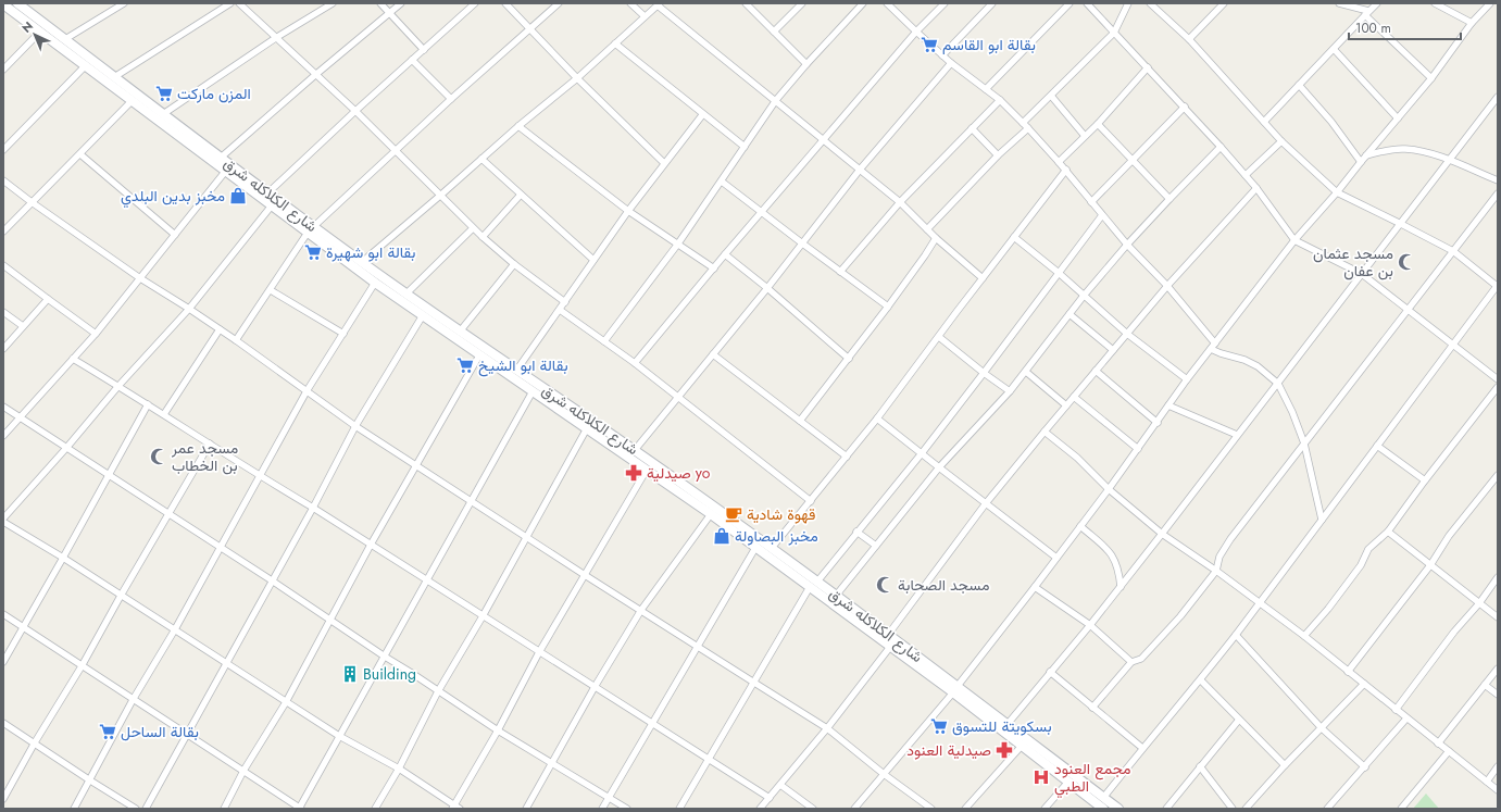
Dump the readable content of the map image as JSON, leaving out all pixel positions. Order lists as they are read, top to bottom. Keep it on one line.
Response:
{"streets":{"street":["شارع الكلاكله شرق"]},"places":{"supermarket":["بقالة ابو القاسم","المزن ماركت","بقالة ابو شهيرة","بقالة ابو الشيخ","بسكويتة للتسوق","بقالة الساحل"],"shop":["مخبز بدين البلدي","مخبز البصاولة"],"mosque":["مسجد عثمان بن عفان","مسجد عمر بن الخطاب","مسجد الصحابة"],"pharmacy":["صيدلية yo","صيدلية العنود"],"cafe":["قهوة شادية"],"building":["Building"],"hospital":["مجمع العنود الطبي"]},"scale_bar":"100 m","north":"top left"}
